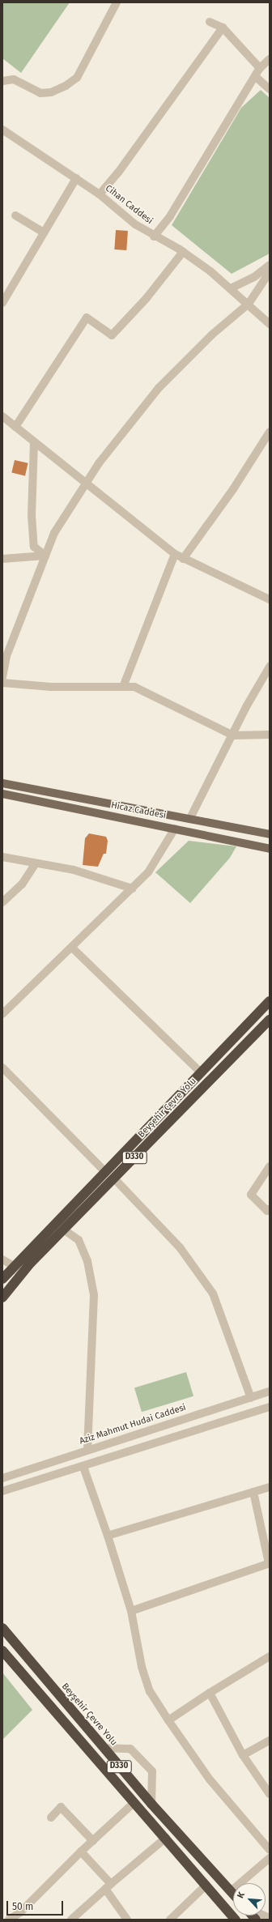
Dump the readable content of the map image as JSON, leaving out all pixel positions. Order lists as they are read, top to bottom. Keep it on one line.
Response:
{"streets":{"highway":["Beyşehir Çevre Yolu","D330"],"main road":["Hicaz Caddesi"],"street":["Cihan Caddesi","Aziz Mahmut Hudai Caddesi"]},"scale_bar":"50 m","north":"top left"}
